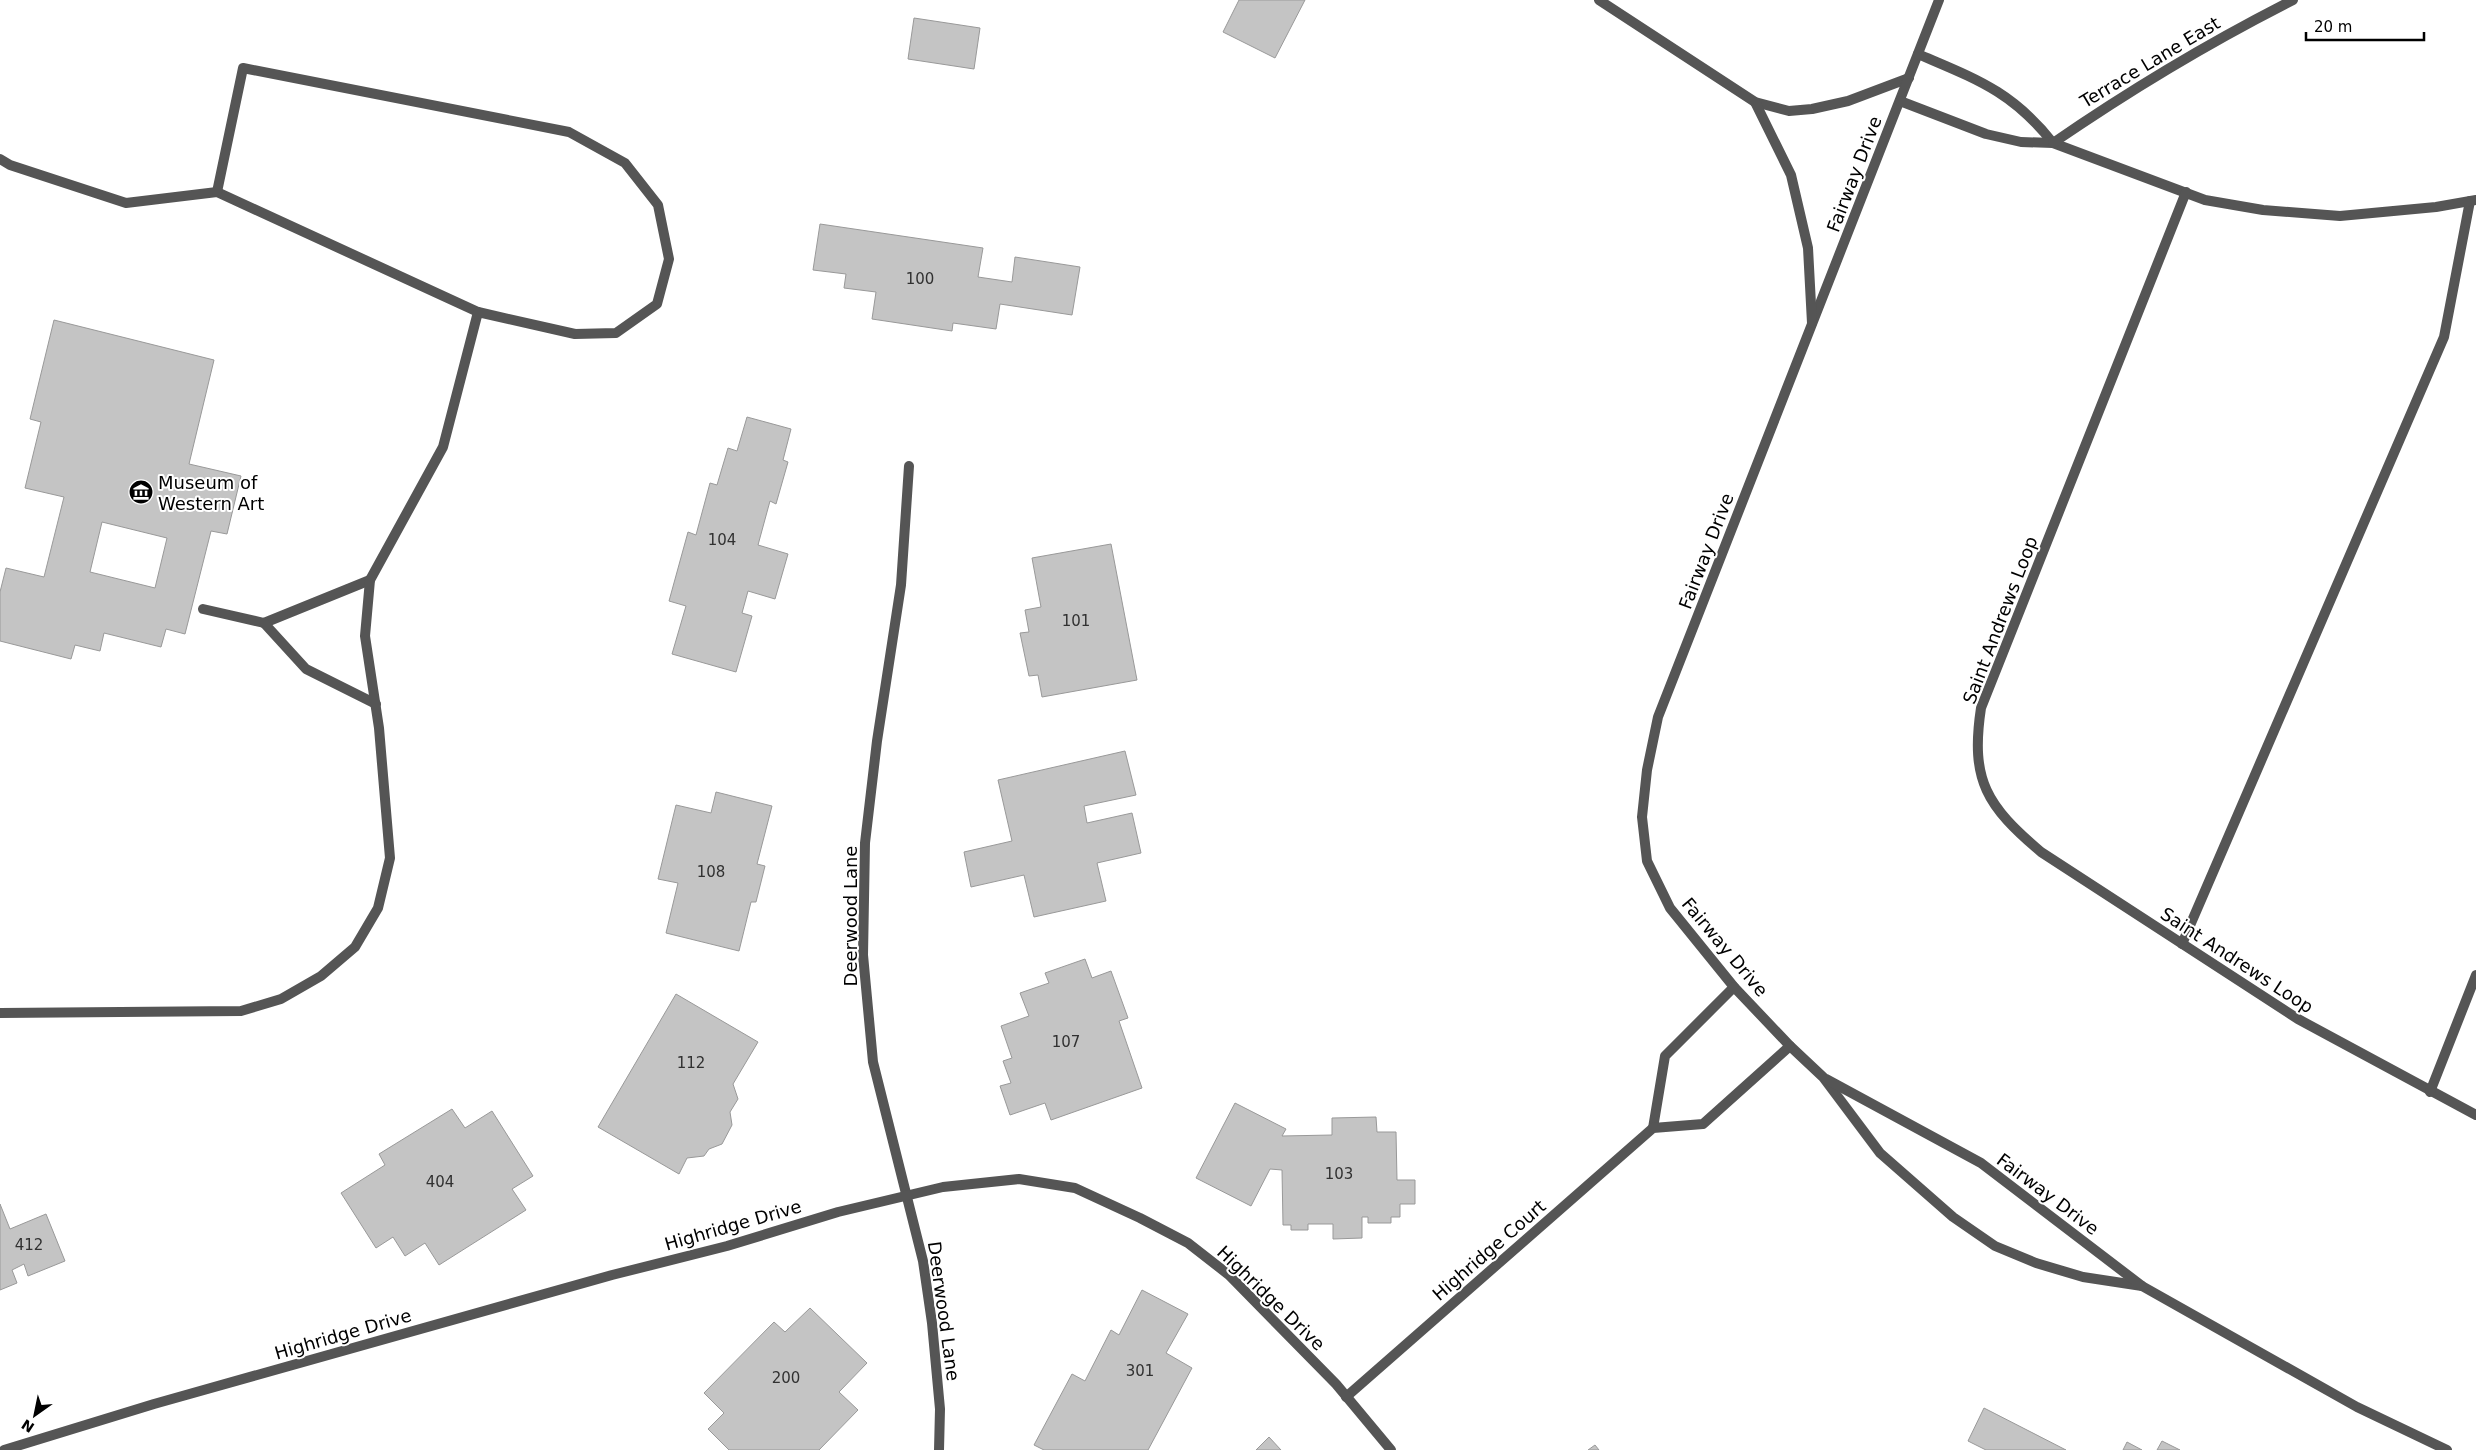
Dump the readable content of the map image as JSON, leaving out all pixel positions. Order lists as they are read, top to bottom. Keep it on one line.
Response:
{"streets":{"street":["Terrace Lane East","Fairway Drive","Saint Andrews Loop","Deerwood Lane","Highridge Drive","Highridge Court"]},"crossings":[["Deerwood Lane","Highridge Drive"],["Highridge Drive","Highridge Court"]],"places":{"museum":["Museum of Western Art"]},"house_numbers":["100","104","101","108","107","112","103","404","412","301","200"],"scale_bar":"20 m","north":"bottom left"}
